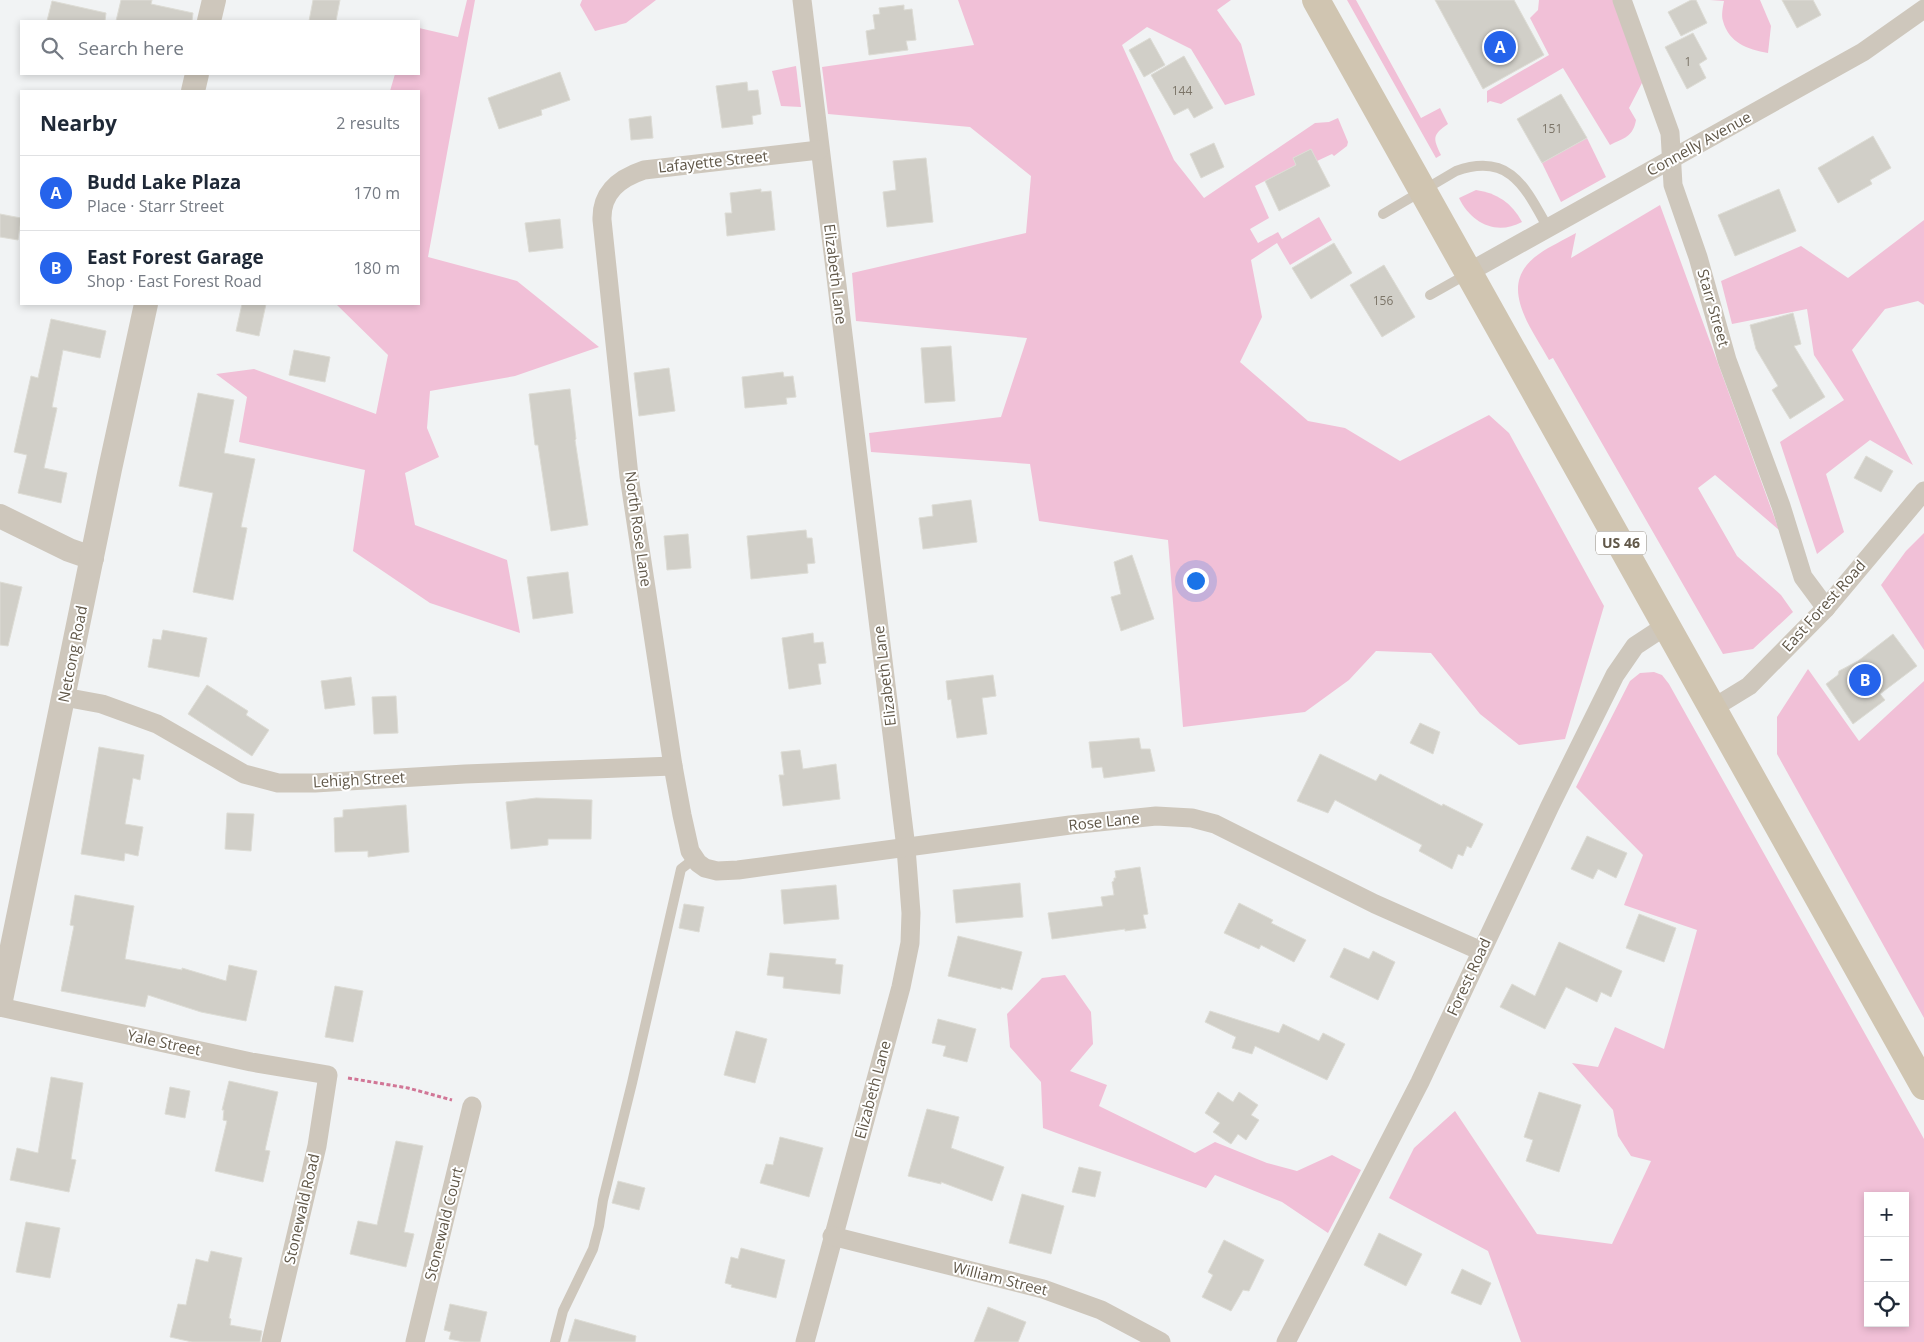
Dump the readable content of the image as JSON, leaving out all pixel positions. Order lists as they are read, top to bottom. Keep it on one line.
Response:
{"streets":{"main road":["US 46"],"street":["Connelly Avenue","Lafayette Street","Elizabeth Lane","Starr Street","North Rose Lane","East Forest Road","Netcong Road","Lehigh Street","Rose Lane","Forest Road","Yale Street","Stonewald Road","Stonewald Court","William Street"]},"crossings":[["Connelly Avenue","Starr Street"],["Connelly Avenue","US 46"],["Lafayette Street","Elizabeth Lane"],["Lafayette Street","North Rose Lane"],["Elizabeth Lane","Rose Lane"],["Elizabeth Lane","William Street"],["Starr Street","East Forest Road"],["North Rose Lane","Lehigh Street"],["North Rose Lane","Rose Lane"],["US 46","East Forest Road"],["US 46","Forest Road"],["Netcong Road","Lehigh Street"],["Netcong Road","Yale Street"],["Rose Lane","Forest Road"],["Yale Street","Stonewald Road"]],"house_numbers":["1","144","151","156"],"page":{"search":"Search here","pins":["A","B"],"heading":["Nearby","2 results"],"list":[{"mark":"A","name":"Budd Lake Plaza","note":"Place · Starr Street","value":"170 m"},{"mark":"B","name":"East Forest Garage","note":"Shop · East Forest Road","value":"180 m"}],"map_buttons":["+","−"]}}
